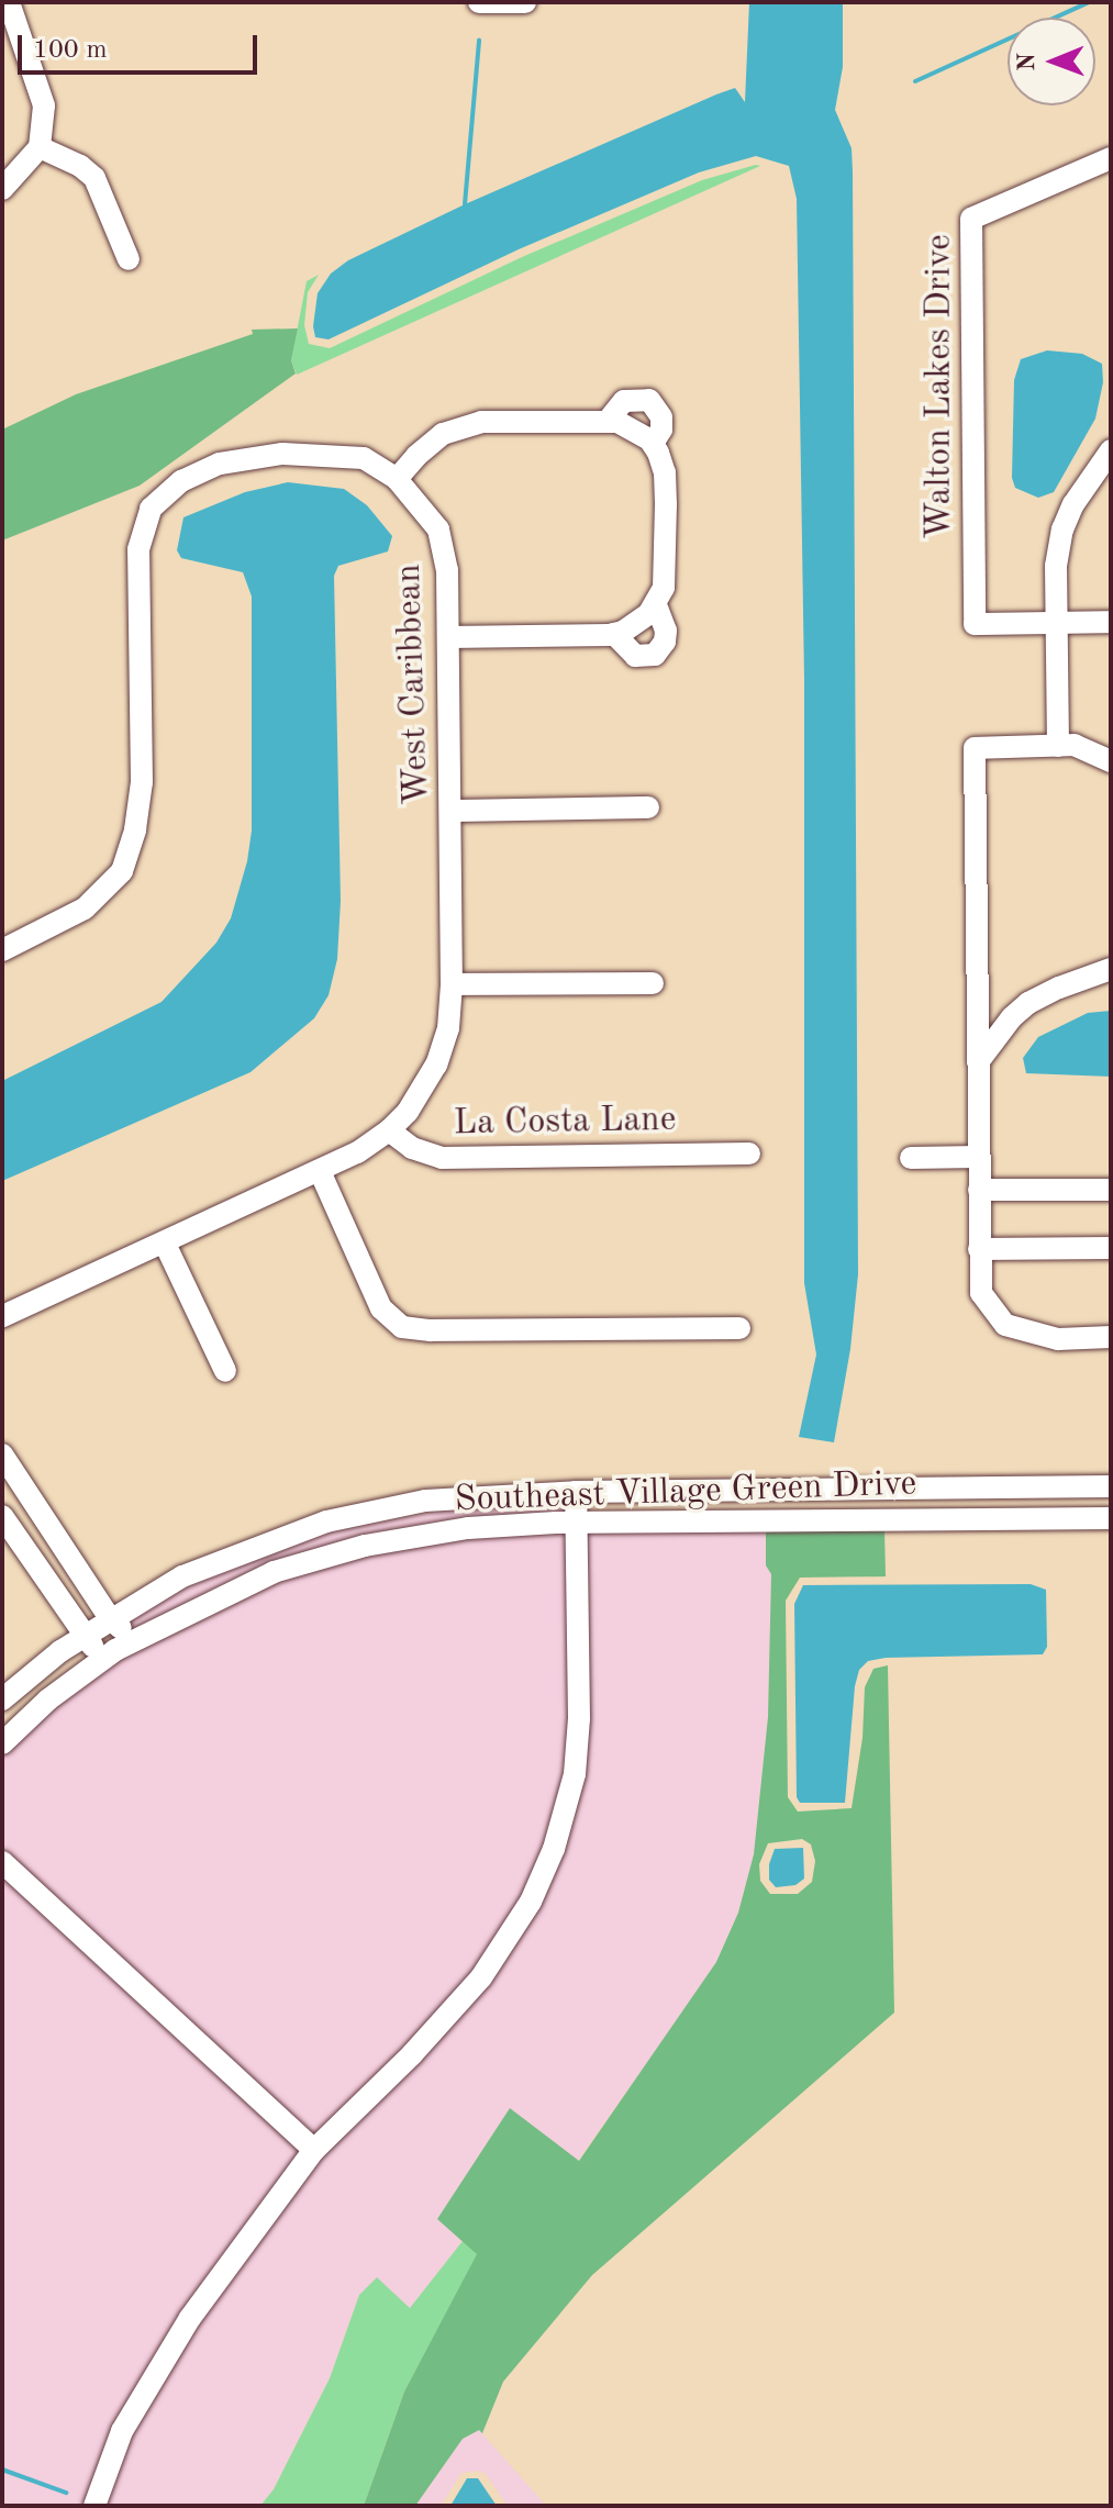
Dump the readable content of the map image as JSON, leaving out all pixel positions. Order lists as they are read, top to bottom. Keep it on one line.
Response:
{"streets":{"street":["Walton Lakes Drive","West Caribbean","La Costa Lane","Southeast Village Green Drive"]},"crossings":[["West Caribbean","La Costa Lane"]],"scale_bar":"100 m","north":"left"}
